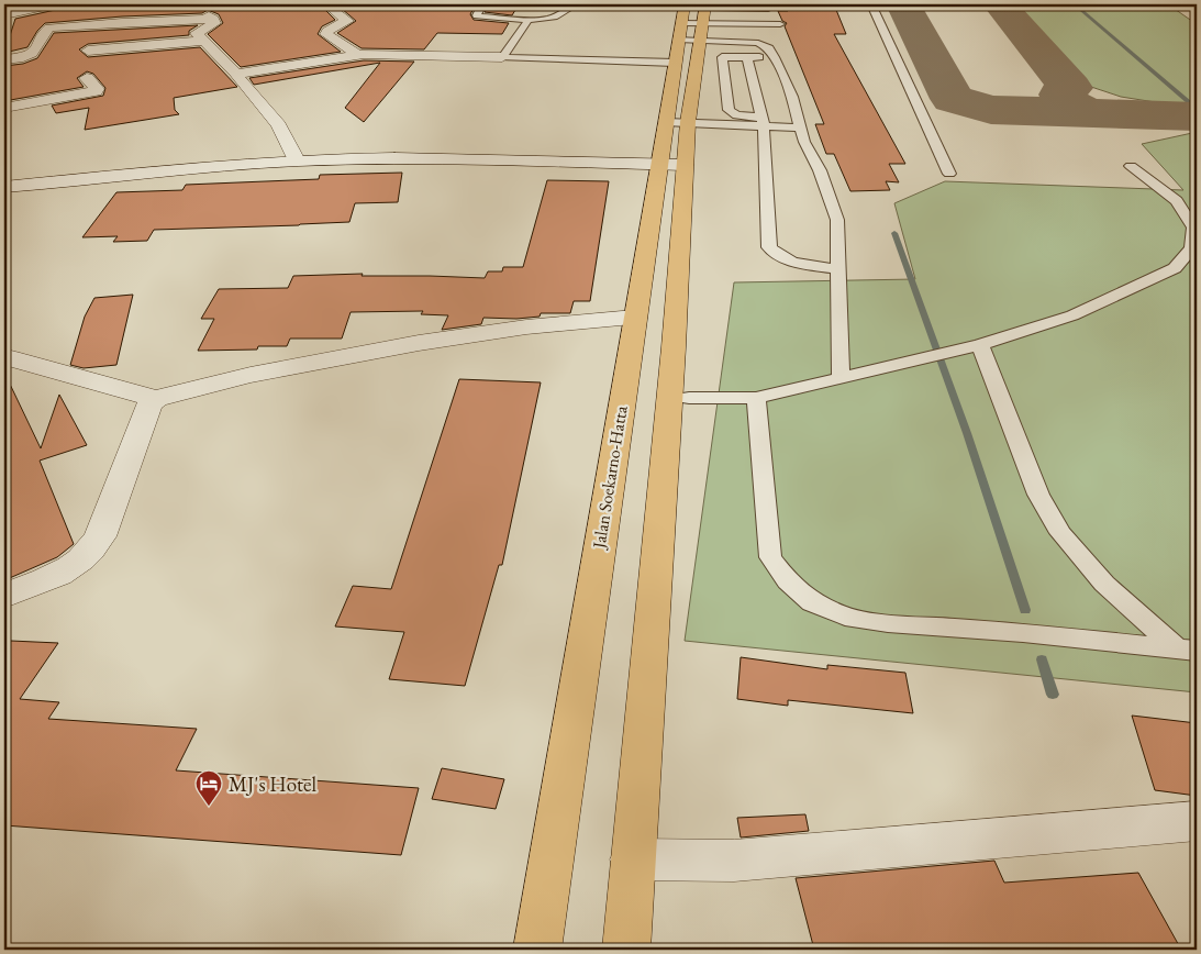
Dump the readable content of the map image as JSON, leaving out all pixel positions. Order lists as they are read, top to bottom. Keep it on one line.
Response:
{"streets":{"highway":["Jalan Soekarno-Hatta"]},"places":{"hotel":["MJ's Hotel"]}}
